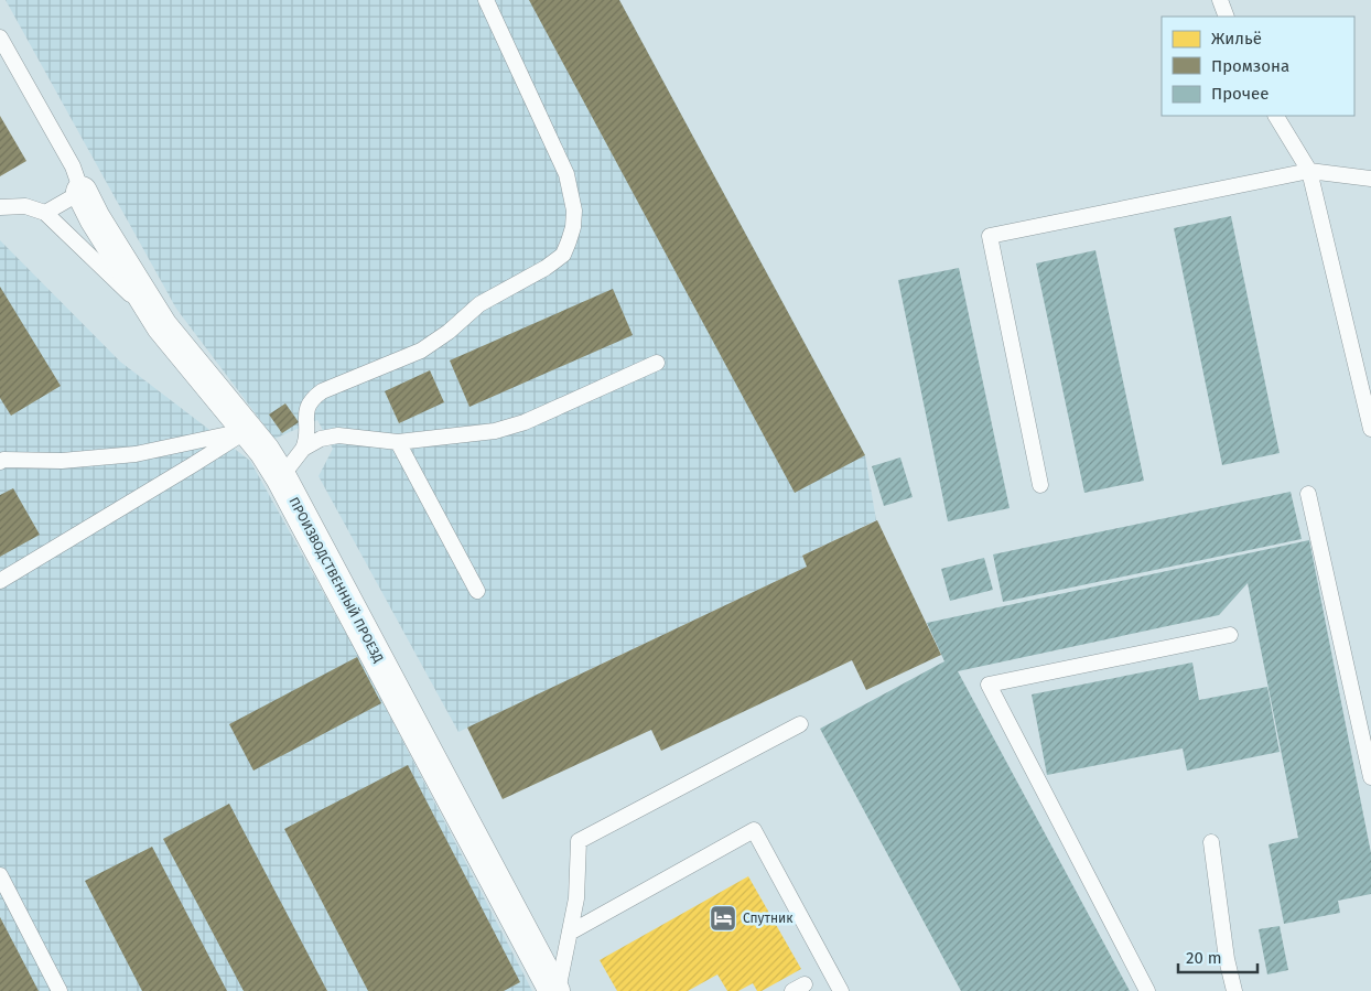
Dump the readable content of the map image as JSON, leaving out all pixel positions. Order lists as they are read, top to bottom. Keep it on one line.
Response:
{"streets":{"street":["ПРОИЗВОДСТВЕННЫЙ ПРОЕЗД"]},"places":{"hotel":["Спутник"]},"legend":["Жильё","Промзона","Прочее"],"scale_bar":"20 m"}
